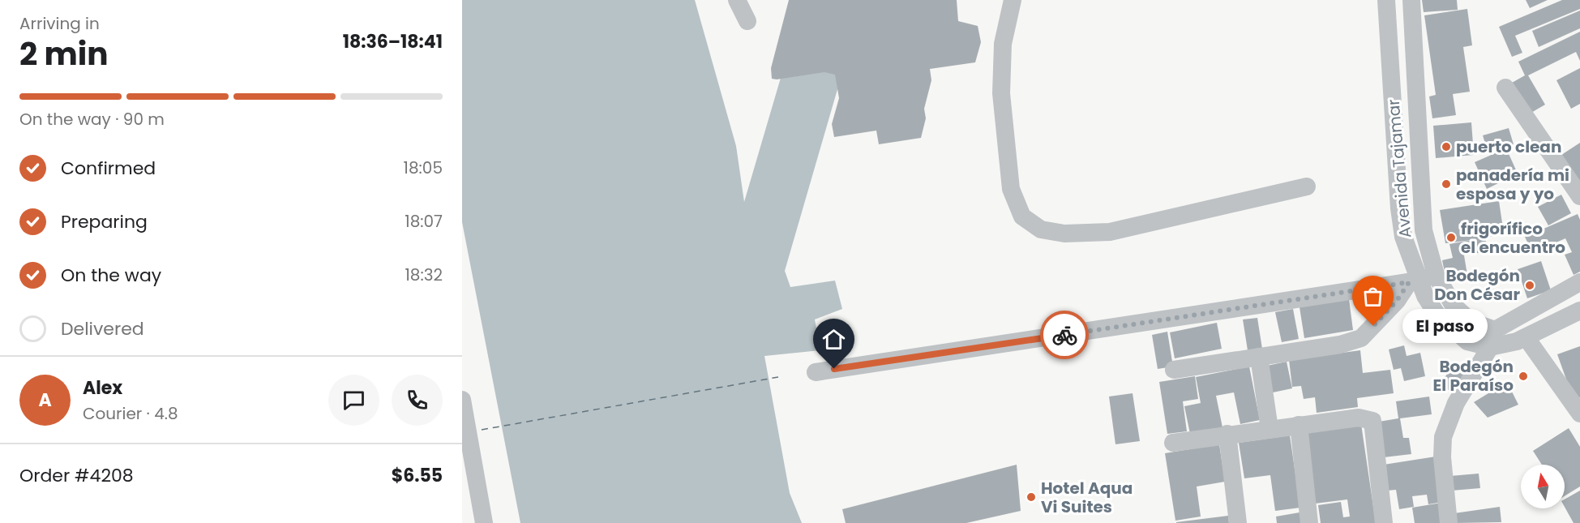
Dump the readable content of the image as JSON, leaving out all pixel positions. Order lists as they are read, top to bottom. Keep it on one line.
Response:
{"streets":{"street":["Avenida Tajamar"]},"places":["puerto clean","panadería mi esposa y yo","frigorífico el encuentro","Bodegón Don César","El paso","Bodegón El Paraíso","Hotel Aqua Vi Suites"],"north":"top","page":{"heading":["2 min","Arriving in","18:36–18:41"],"panel":["Alex","Courier · 4.8","Order #4208","$6.55"],"bar":"On the way · 90 m","list":[["Confirmed","18:05"],["Preparing","18:07"],["On the way","18:32"],"Delivered"],"bubble":"El paso","round":"A"}}
